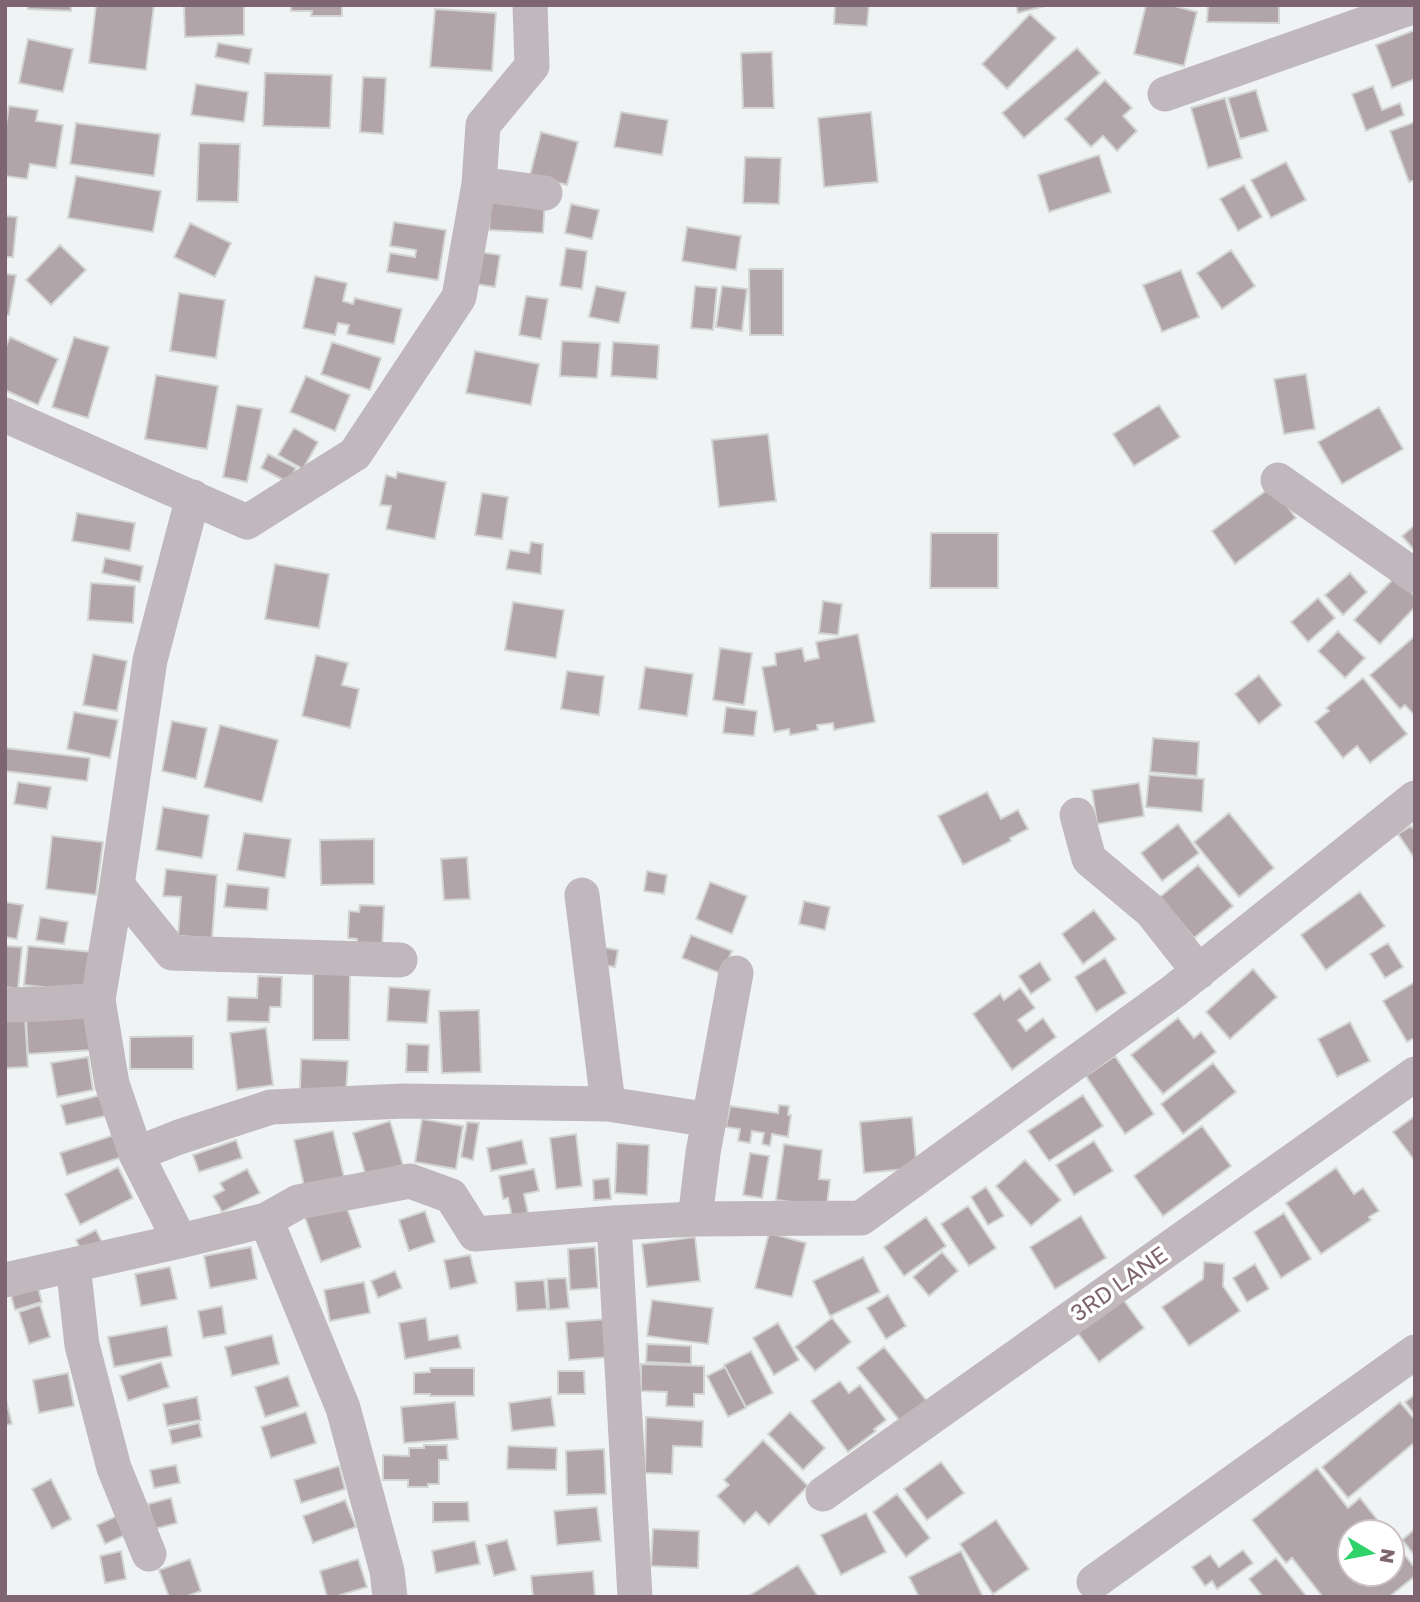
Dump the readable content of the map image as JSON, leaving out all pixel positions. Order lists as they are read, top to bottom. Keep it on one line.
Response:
{"streets":{"street":["3RD LANE"]},"north":"right"}
